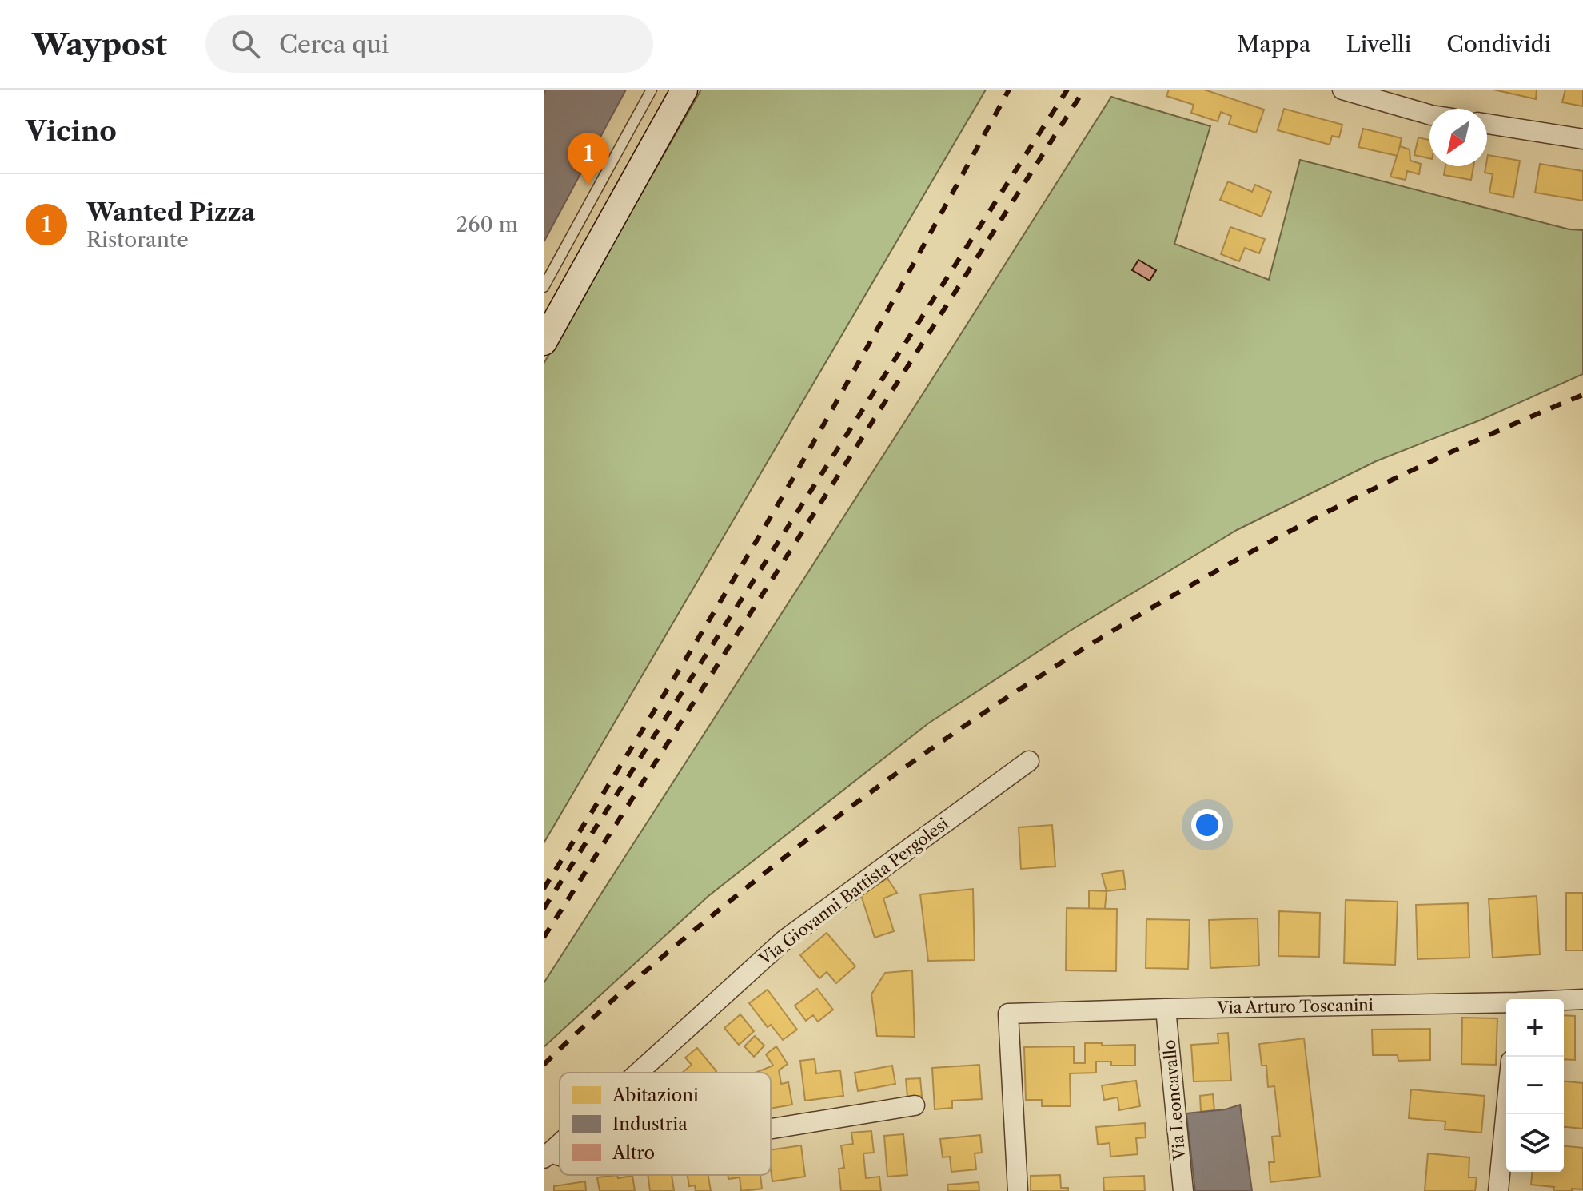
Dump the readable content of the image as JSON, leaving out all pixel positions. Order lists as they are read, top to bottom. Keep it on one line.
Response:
{"streets":{"street":["Via Giovanni Battista Pergolesi","Via Arturo Toscanini","Via Leoncavallo"]},"crossings":[["Via Arturo Toscanini","Via Leoncavallo"]],"legend":["Abitazioni","Industria","Altro"],"north":"bottom left","page":{"header":"Waypost","search":"Cerca qui","nav":["Mappa","Livelli","Condividi"],"heading":"Vicino","pins":"1","list":[{"mark":"1","name":"Wanted Pizza","note":"Ristorante","value":"260 m"}],"map_buttons":["+","−"]}}
